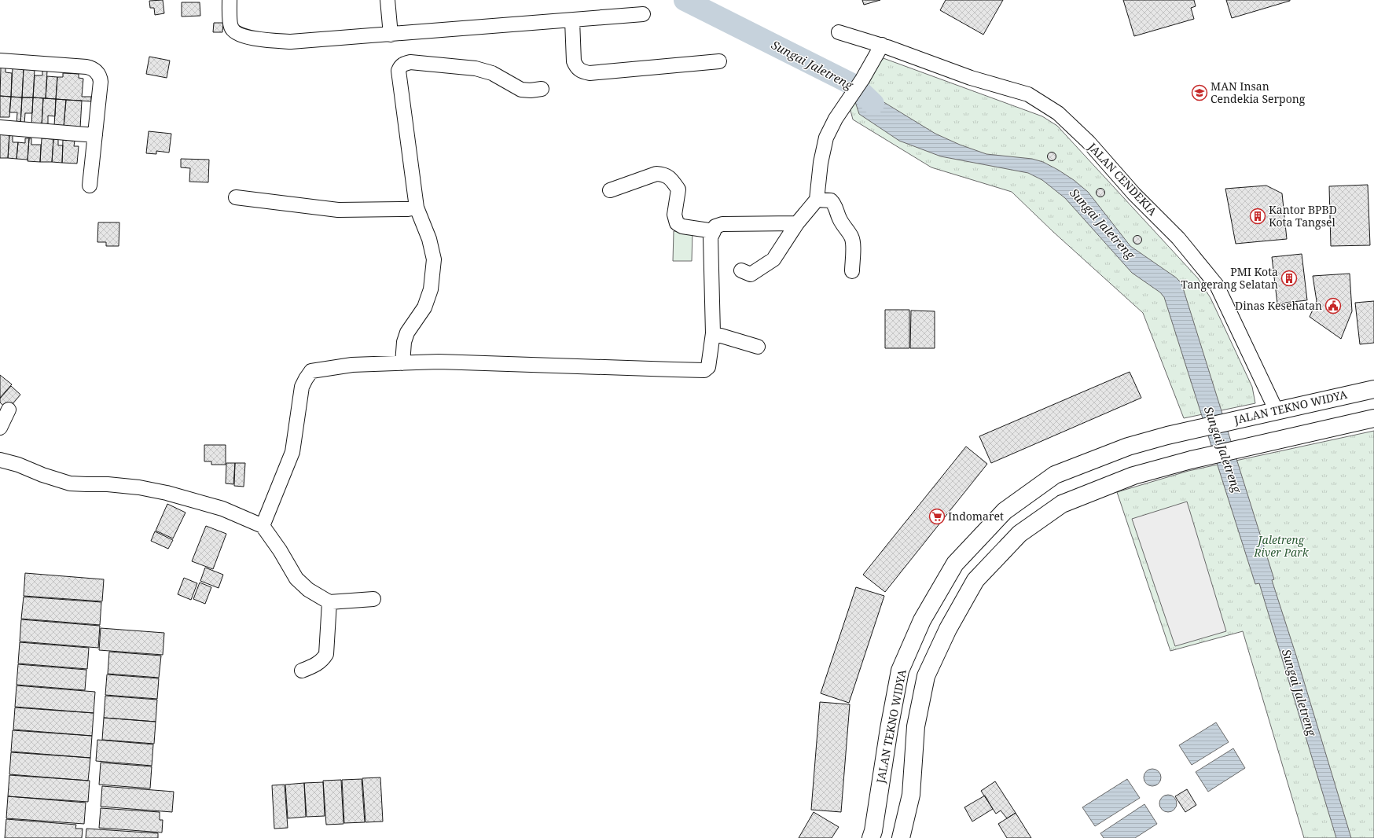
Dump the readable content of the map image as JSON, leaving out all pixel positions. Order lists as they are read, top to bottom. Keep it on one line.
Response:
{"streets":{"main road":["JALAN TEKNO WIDYA"],"street":["JALAN CENDEKIA"]},"crossings":[["JALAN CENDEKIA","JALAN TEKNO WIDYA"]],"water":["Sungai Jaletreng"],"parks":["Jaletreng River Park"],"places":{"school or university":["MAN Insan Cendekia Serpong"],"building":["Kantor BPBD Kota Tangsel","PMI Kota Tangerang Selatan"],"public building":["Dinas Kesehatan"],"supermarket":["Indomaret"]}}
